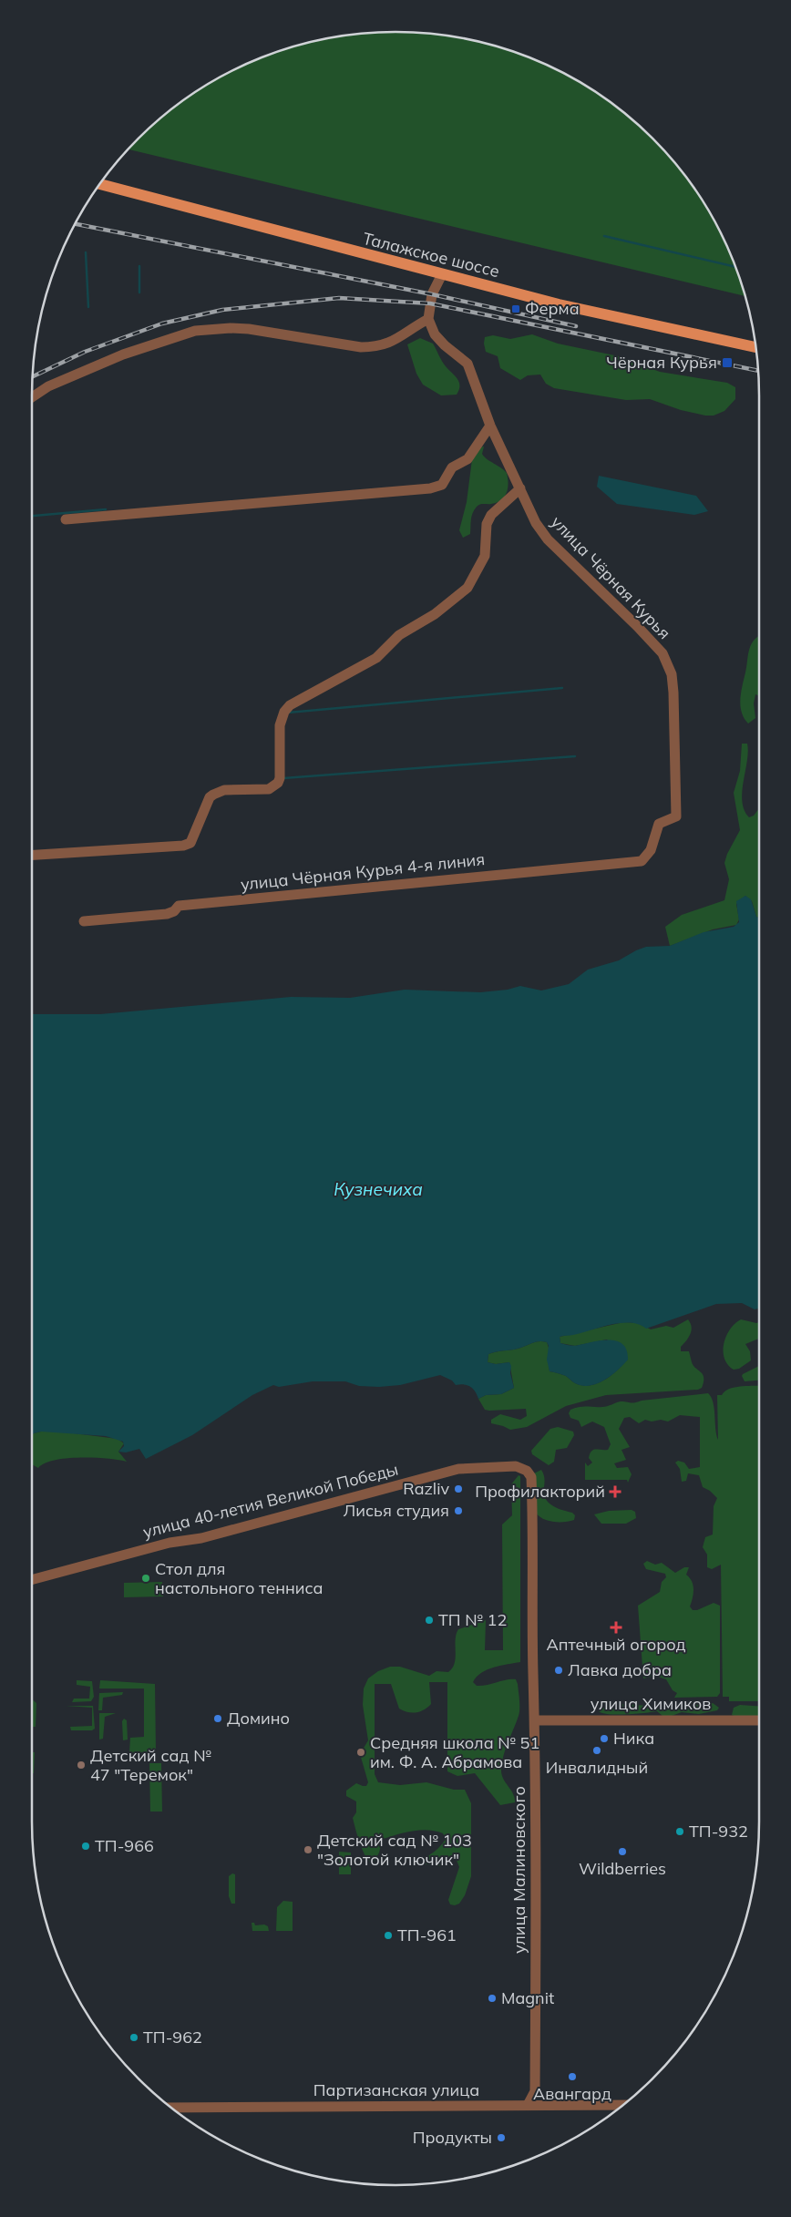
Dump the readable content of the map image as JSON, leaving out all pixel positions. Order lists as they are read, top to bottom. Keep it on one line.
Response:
{"streets":{"main road":["Талажское шоссе"],"street":["улица Чёрная Курья","улица Чёрная Курья 4-я линия","улица 40-летия Великой Победы","улица Химиков","улица Малиновского","Партизанская улица"]},"crossings":[["улица Чёрная Курья","улица Чёрная Курья 4-я линия"],["улица 40-летия Великой Победы","улица Малиновского"],["улица Химиков","улица Малиновского"],["улица Малиновского","Партизанская улица"]],"water":["Кузнечиха"],"places":{"transit":["Ферма","Чёрная Курья"],"other":["Razliv","Лисья студия","Стол для настольного тенниса","ТП № 12","Лавка добра","Домино","Ника","Инвалидный","Средняя школа № 51 им. Ф. А. Абрамова","Детский сад № 47 \"Теремок\"","ТП-932","ТП-966","Детский сад № 103 \"Золотой ключик\"","Wildberries","ТП-961","Magnit","ТП-962","Авангард","Продукты"],"health":["Профилакторий","Аптечный огород"]}}
